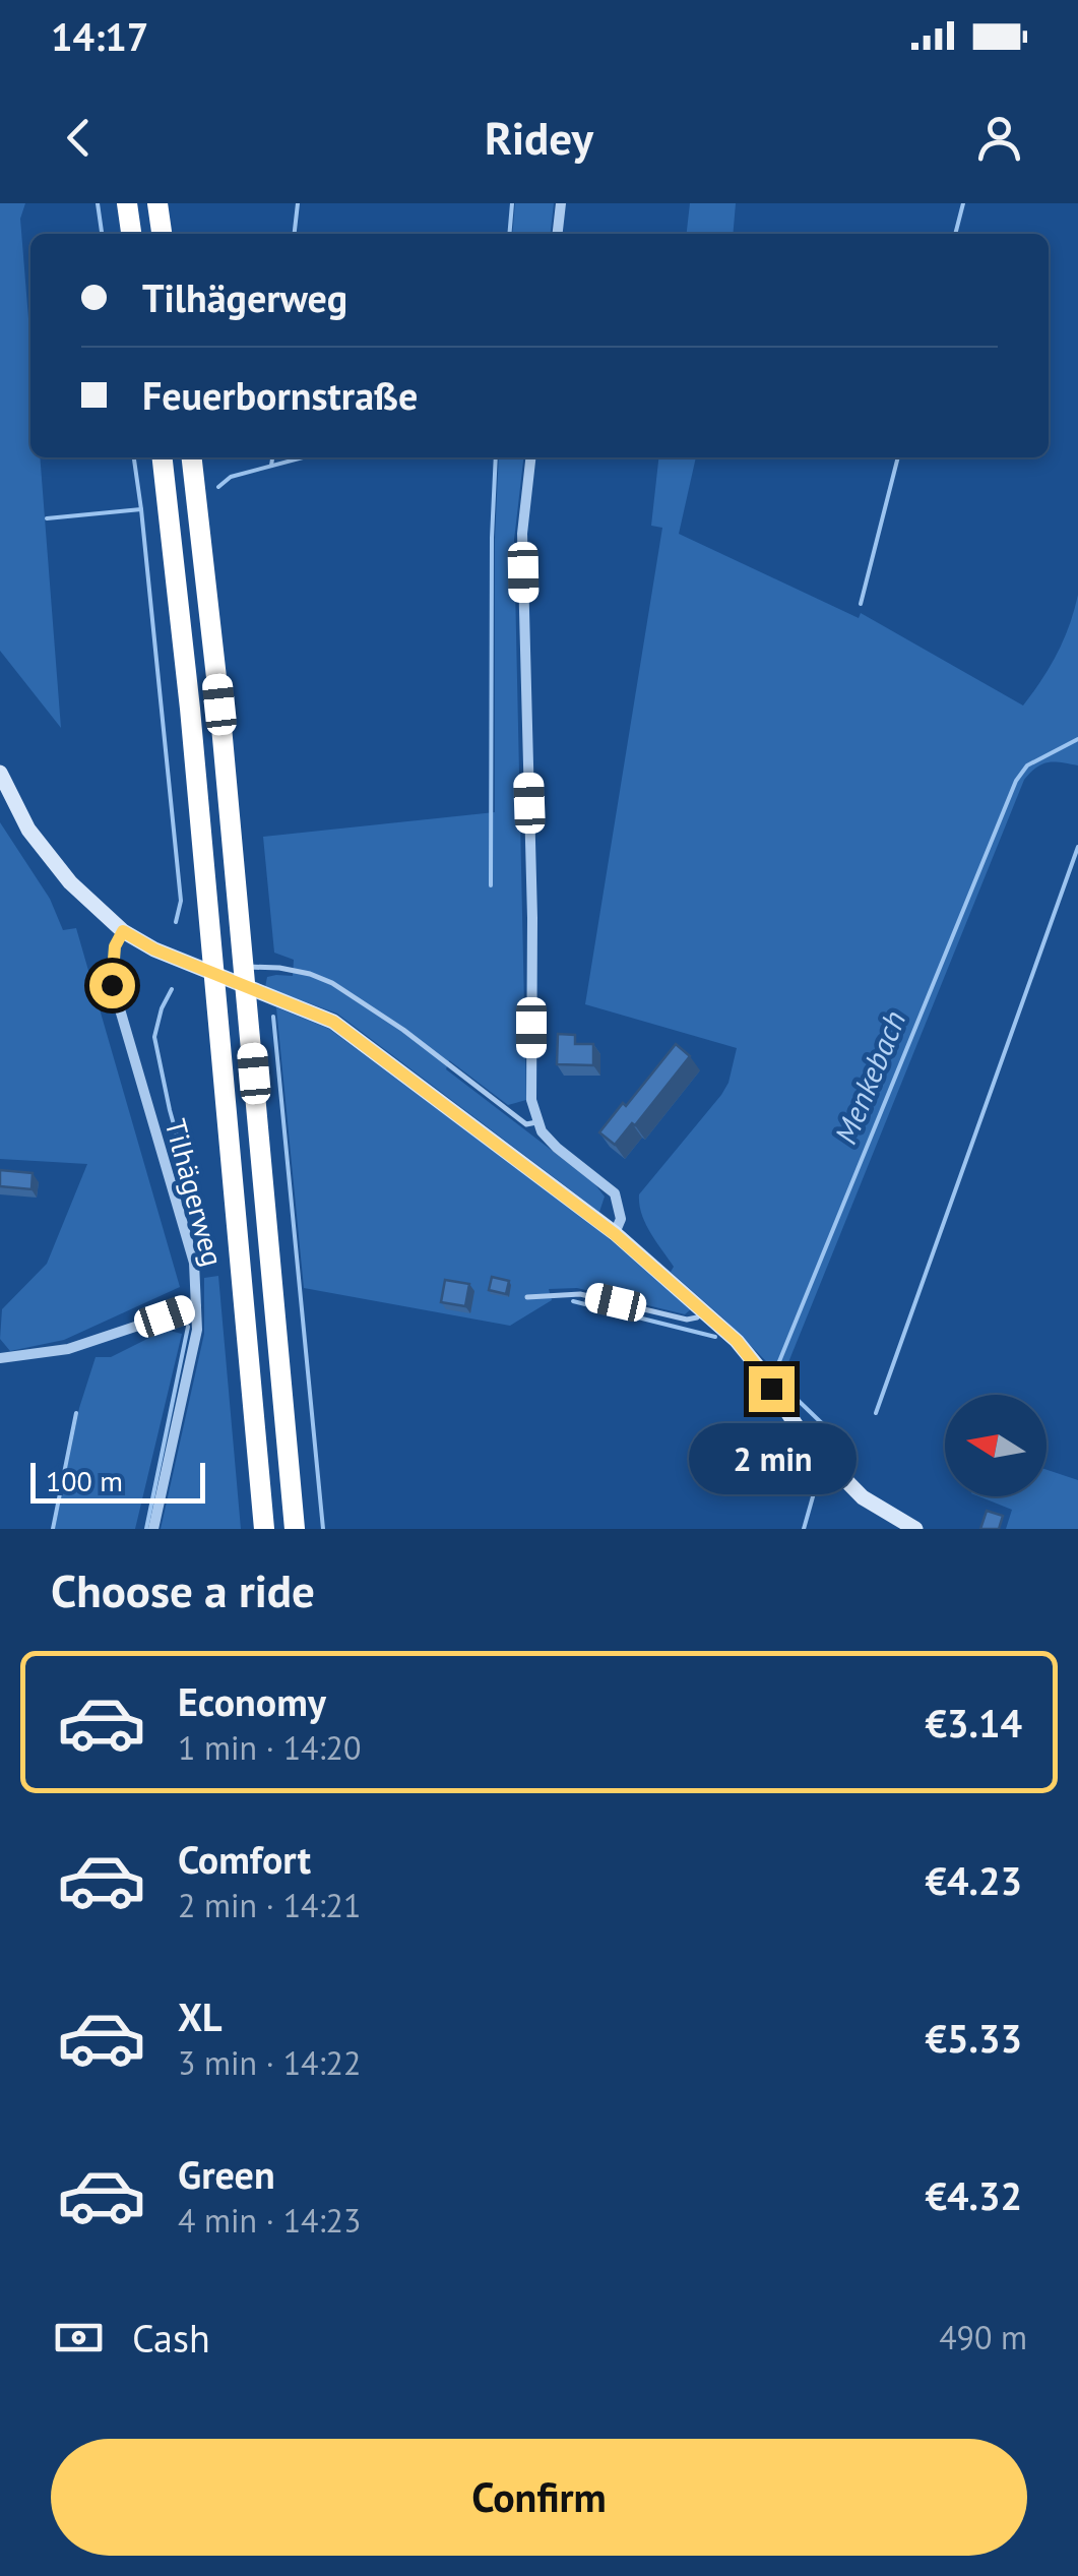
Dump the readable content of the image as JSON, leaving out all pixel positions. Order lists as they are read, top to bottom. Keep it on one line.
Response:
{"streets":{"street":["Tilhägerweg"]},"water":["Menkebach"],"scale_bar":"100 m","north":"left","page":{"status":"14:17","header":"Ridey","banner":["Tilhägerweg","Feuerbornstraße"],"bubble":"2 min","scale":"100 m","heading":"Choose a ride","list":[{"name":"Economy","note":"1 min · 14:20","value":"€3.14"},{"name":"Comfort","note":"2 min · 14:21","value":"€4.23"},{"name":"XL","note":"3 min · 14:22","value":"€5.33"},{"name":"Green","note":"4 min · 14:23","value":"€4.32"}],"pay":["Cash","490 m"],"buttons":"Confirm"}}
